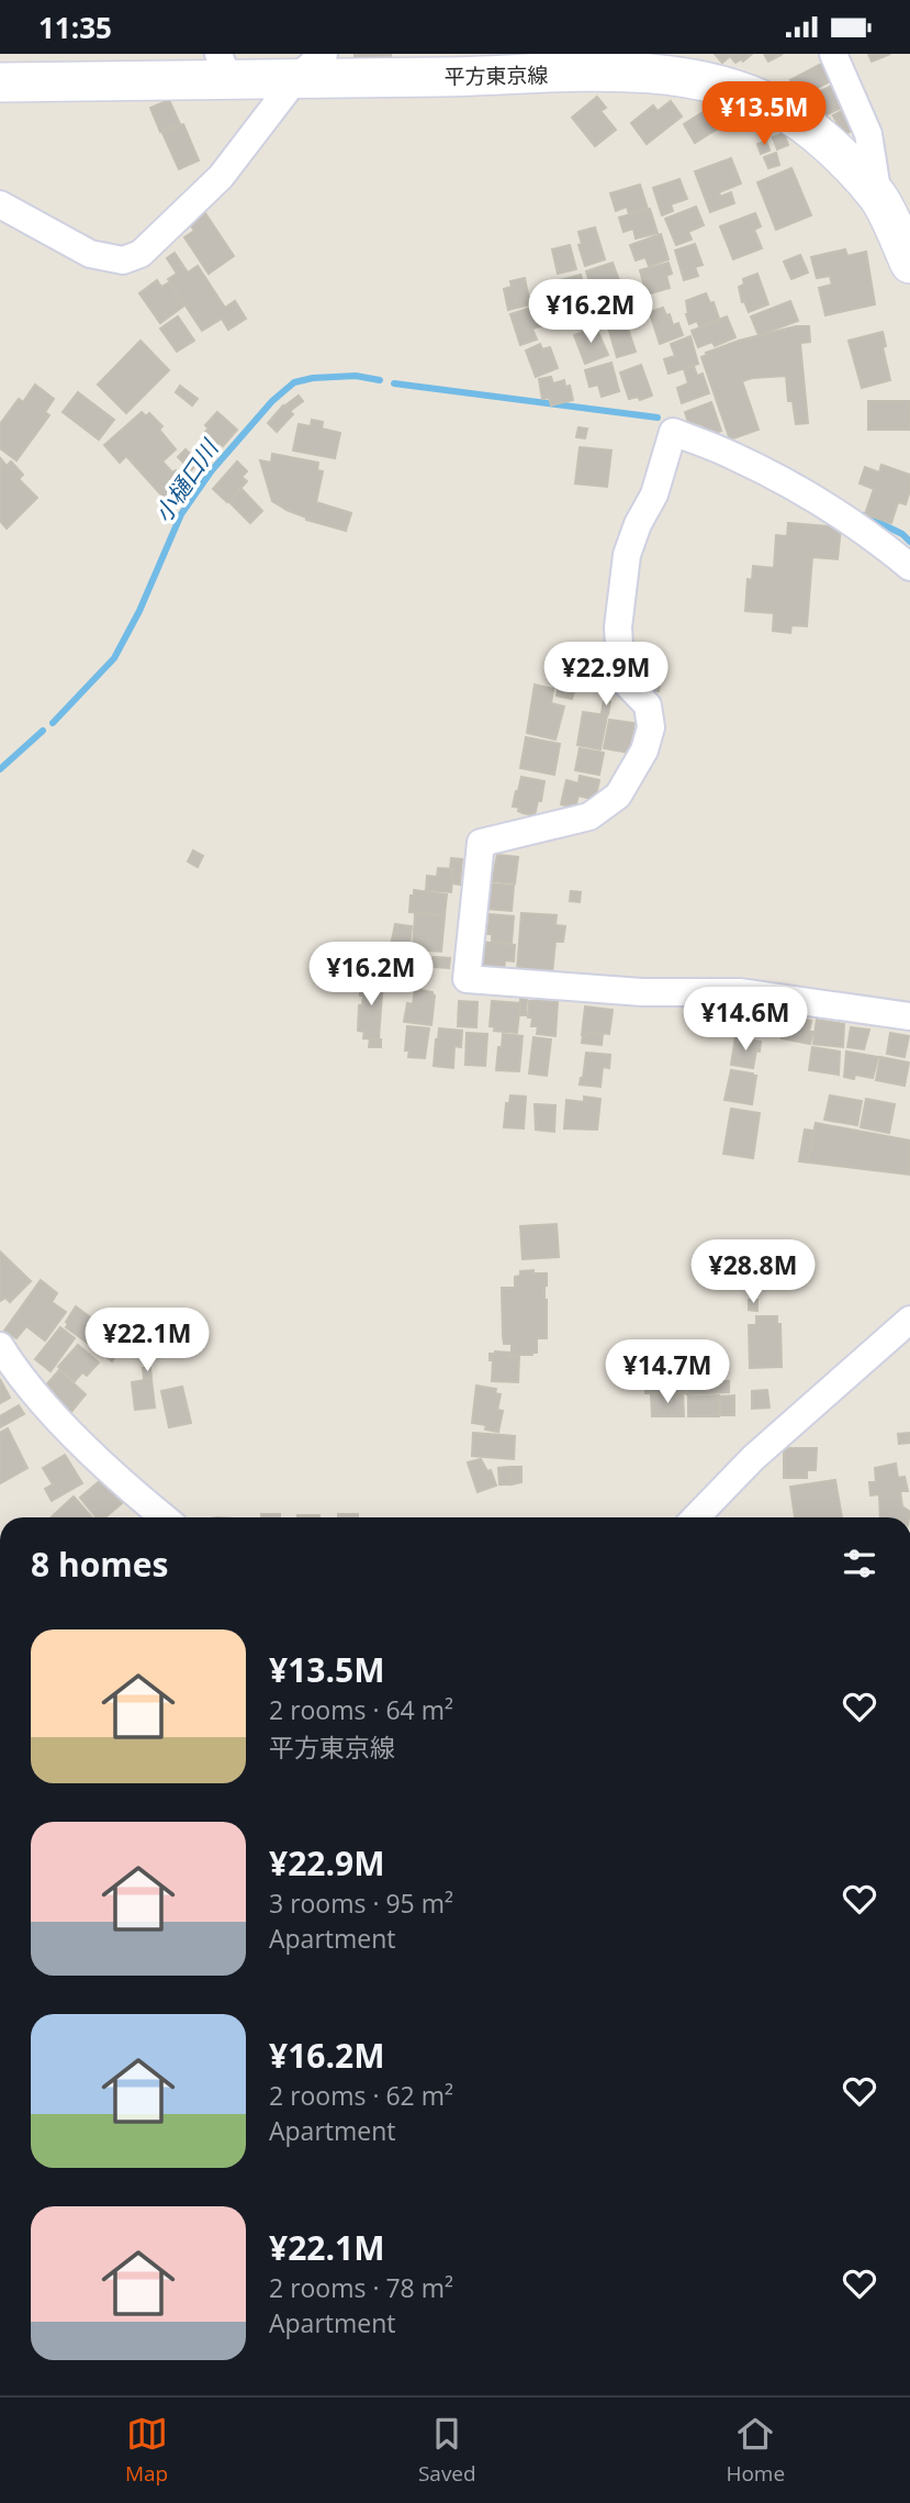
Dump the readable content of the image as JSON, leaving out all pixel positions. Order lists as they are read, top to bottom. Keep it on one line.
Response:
{"streets":{"main road":["平方東京線"]},"water":["小樋口川"],"page":{"status":"11:35","price":["¥13.5M","¥16.2M","¥22.9M","¥16.2M","¥14.6M","¥28.8M","¥22.1M","¥14.7M"],"heading":"8 homes","list":[{"name":"¥13.5M","note":"2 rooms · 64 m² · 平方東京線"},{"name":"¥22.9M","note":"3 rooms · 95 m² · Apartment"},{"name":"¥16.2M","note":"2 rooms · 62 m² · Apartment"},{"name":"¥22.1M","note":"2 rooms · 78 m² · Apartment"}],"tabs":["Map","Saved","Home"]}}
